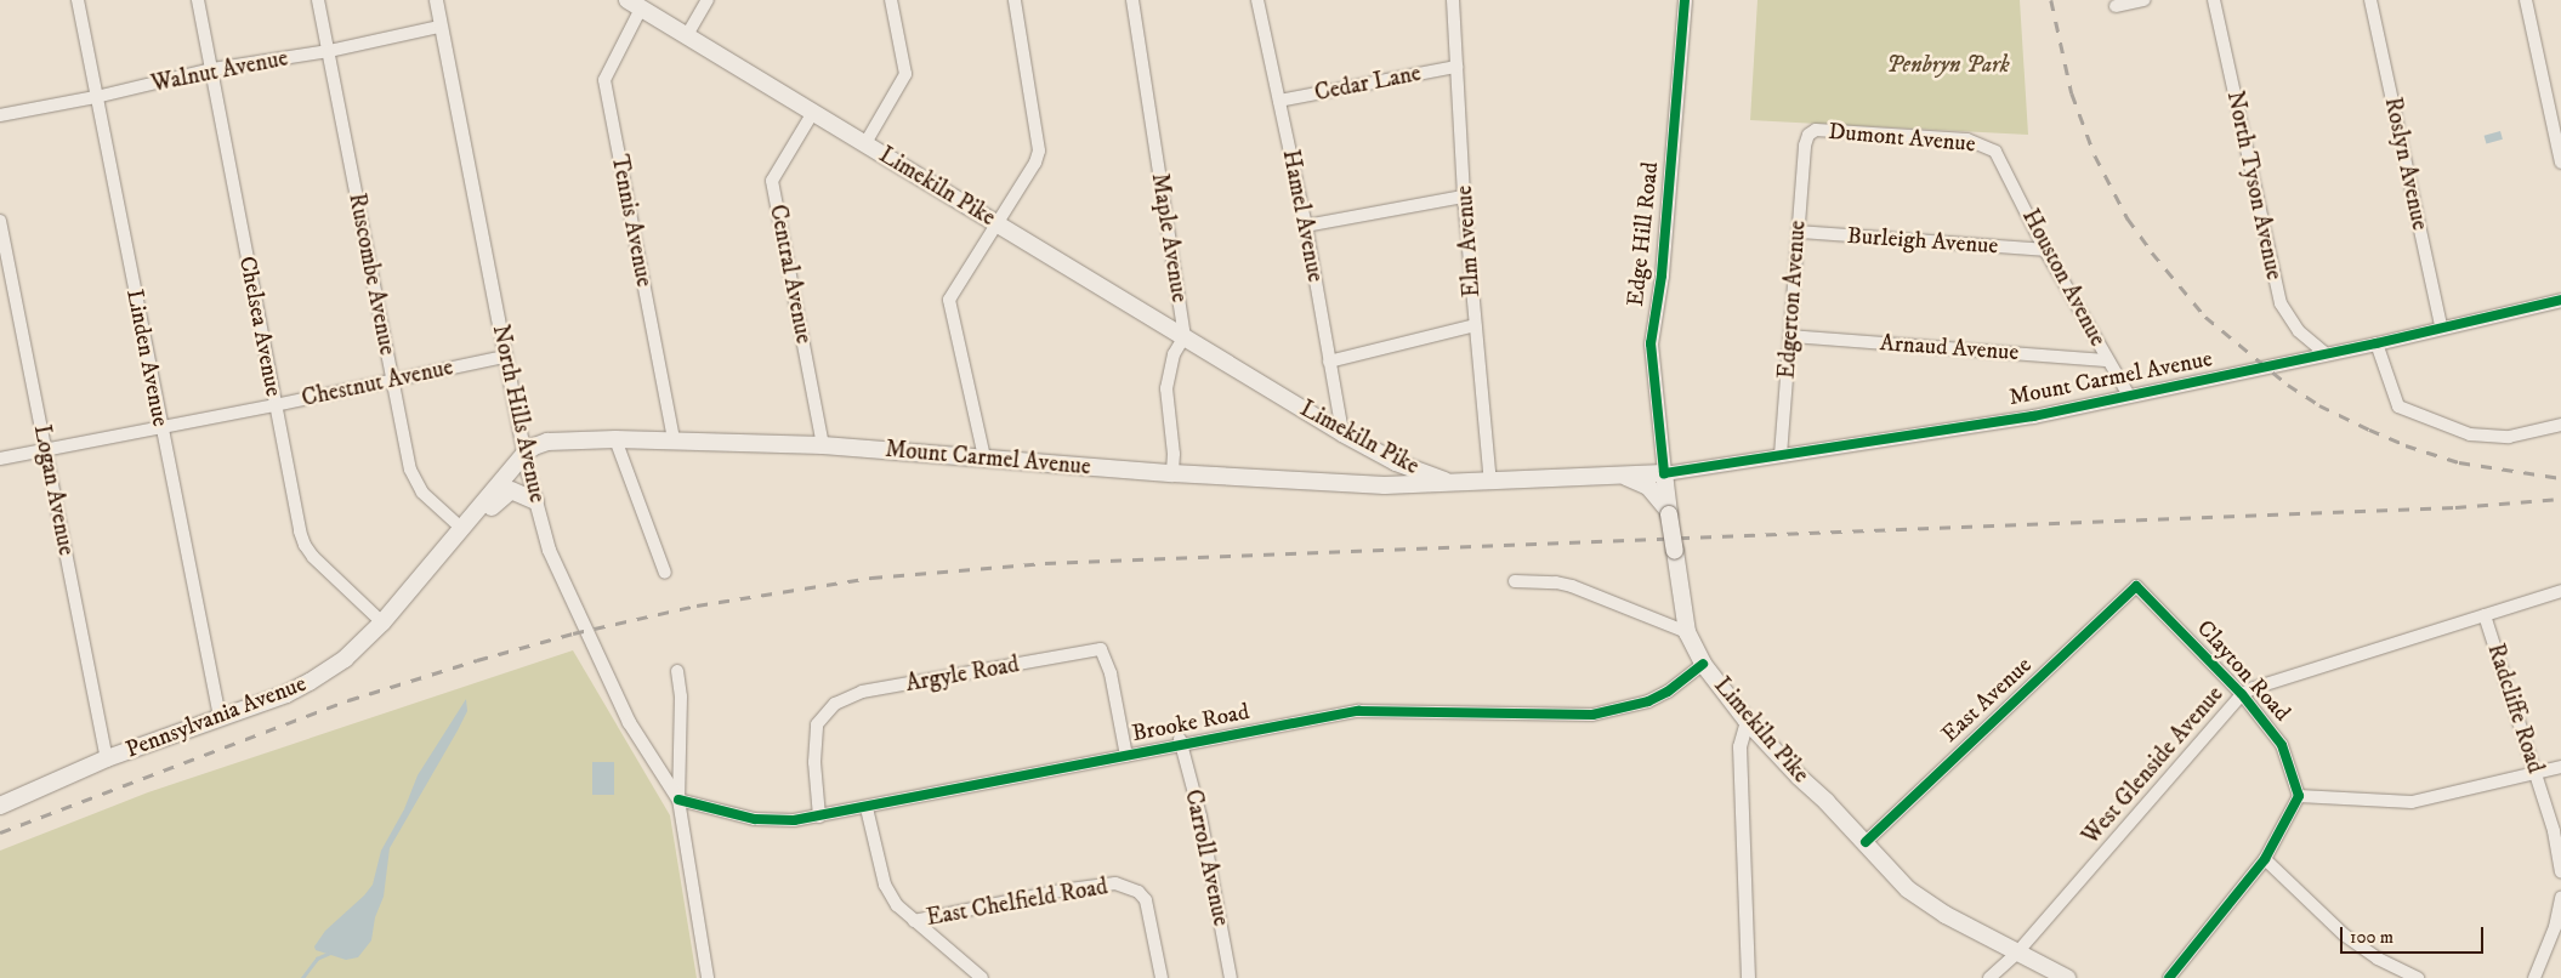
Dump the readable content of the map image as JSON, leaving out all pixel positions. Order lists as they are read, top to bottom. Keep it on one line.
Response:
{"streets":{"main road":["Limekiln Pike","Mount Carmel Avenue","Pennsylvania Avenue"],"street":["Walnut Avenue","Cedar Lane","Dumont Avenue","Roslyn Avenue","North Tyson Avenue","Hamel Avenue","Tennis Avenue","Edge Hill Road","Maple Avenue","Elm Avenue","Burleigh Avenue","Ruscombe Avenue","Central Avenue","Houston Avenue","Edgerton Avenue","Chelsea Avenue","Arnaud Avenue","Linden Avenue","Chestnut Avenue","North Hills Avenue","Logan Avenue","Clayton Road","Argyle Road","East Avenue","Radcliffe Road","Brooke Road","West Glenside Avenue","Carroll Avenue","East Chelfield Road"]},"crossings":[["Walnut Avenue","Ruscombe Avenue"],["Walnut Avenue","Chelsea Avenue"],["Walnut Avenue","Linden Avenue"],["Walnut Avenue","North Hills Avenue"],["Cedar Lane","Hamel Avenue"],["Cedar Lane","Elm Avenue"],["Dumont Avenue","Houston Avenue"],["Dumont Avenue","Edgerton Avenue"],["Roslyn Avenue","Mount Carmel Avenue"],["North Tyson Avenue","Mount Carmel Avenue"],["Limekiln Pike","Hamel Avenue"],["Limekiln Pike","Tennis Avenue"],["Limekiln Pike","Edge Hill Road"],["Limekiln Pike","Maple Avenue"],["Limekiln Pike","Elm Avenue"],["Limekiln Pike","Central Avenue"],["Limekiln Pike","Mount Carmel Avenue"],["Limekiln Pike","East Avenue"],["Limekiln Pike","Brooke Road"],["Limekiln Pike","West Glenside Avenue"],["Tennis Avenue","Mount Carmel Avenue"],["Edge Hill Road","Mount Carmel Avenue"],["Burleigh Avenue","Houston Avenue"],["Burleigh Avenue","Edgerton Avenue"],["Ruscombe Avenue","Chestnut Avenue"],["Ruscombe Avenue","Pennsylvania Avenue"],["Central Avenue","Mount Carmel Avenue"],["Houston Avenue","Arnaud Avenue"],["Houston Avenue","Mount Carmel Avenue"],["Edgerton Avenue","Arnaud Avenue"],["Edgerton Avenue","Mount Carmel Avenue"],["Chelsea Avenue","Chestnut Avenue"],["Chelsea Avenue","Pennsylvania Avenue"],["Linden Avenue","Chestnut Avenue"],["Linden Avenue","Pennsylvania Avenue"],["Mount Carmel Avenue","North Hills Avenue"],["Mount Carmel Avenue","Pennsylvania Avenue"],["Chestnut Avenue","North Hills Avenue"],["Chestnut Avenue","Logan Avenue"],["North Hills Avenue","Pennsylvania Avenue"],["North Hills Avenue","Brooke Road"],["Logan Avenue","Pennsylvania Avenue"],["Clayton Road","East Avenue"],["Clayton Road","West Glenside Avenue"],["Argyle Road","Brooke Road"],["Radcliffe Road","West Glenside Avenue"],["Brooke Road","Carroll Avenue"]],"parks":["Penbryn Park"],"scale_bar":"100 m"}
